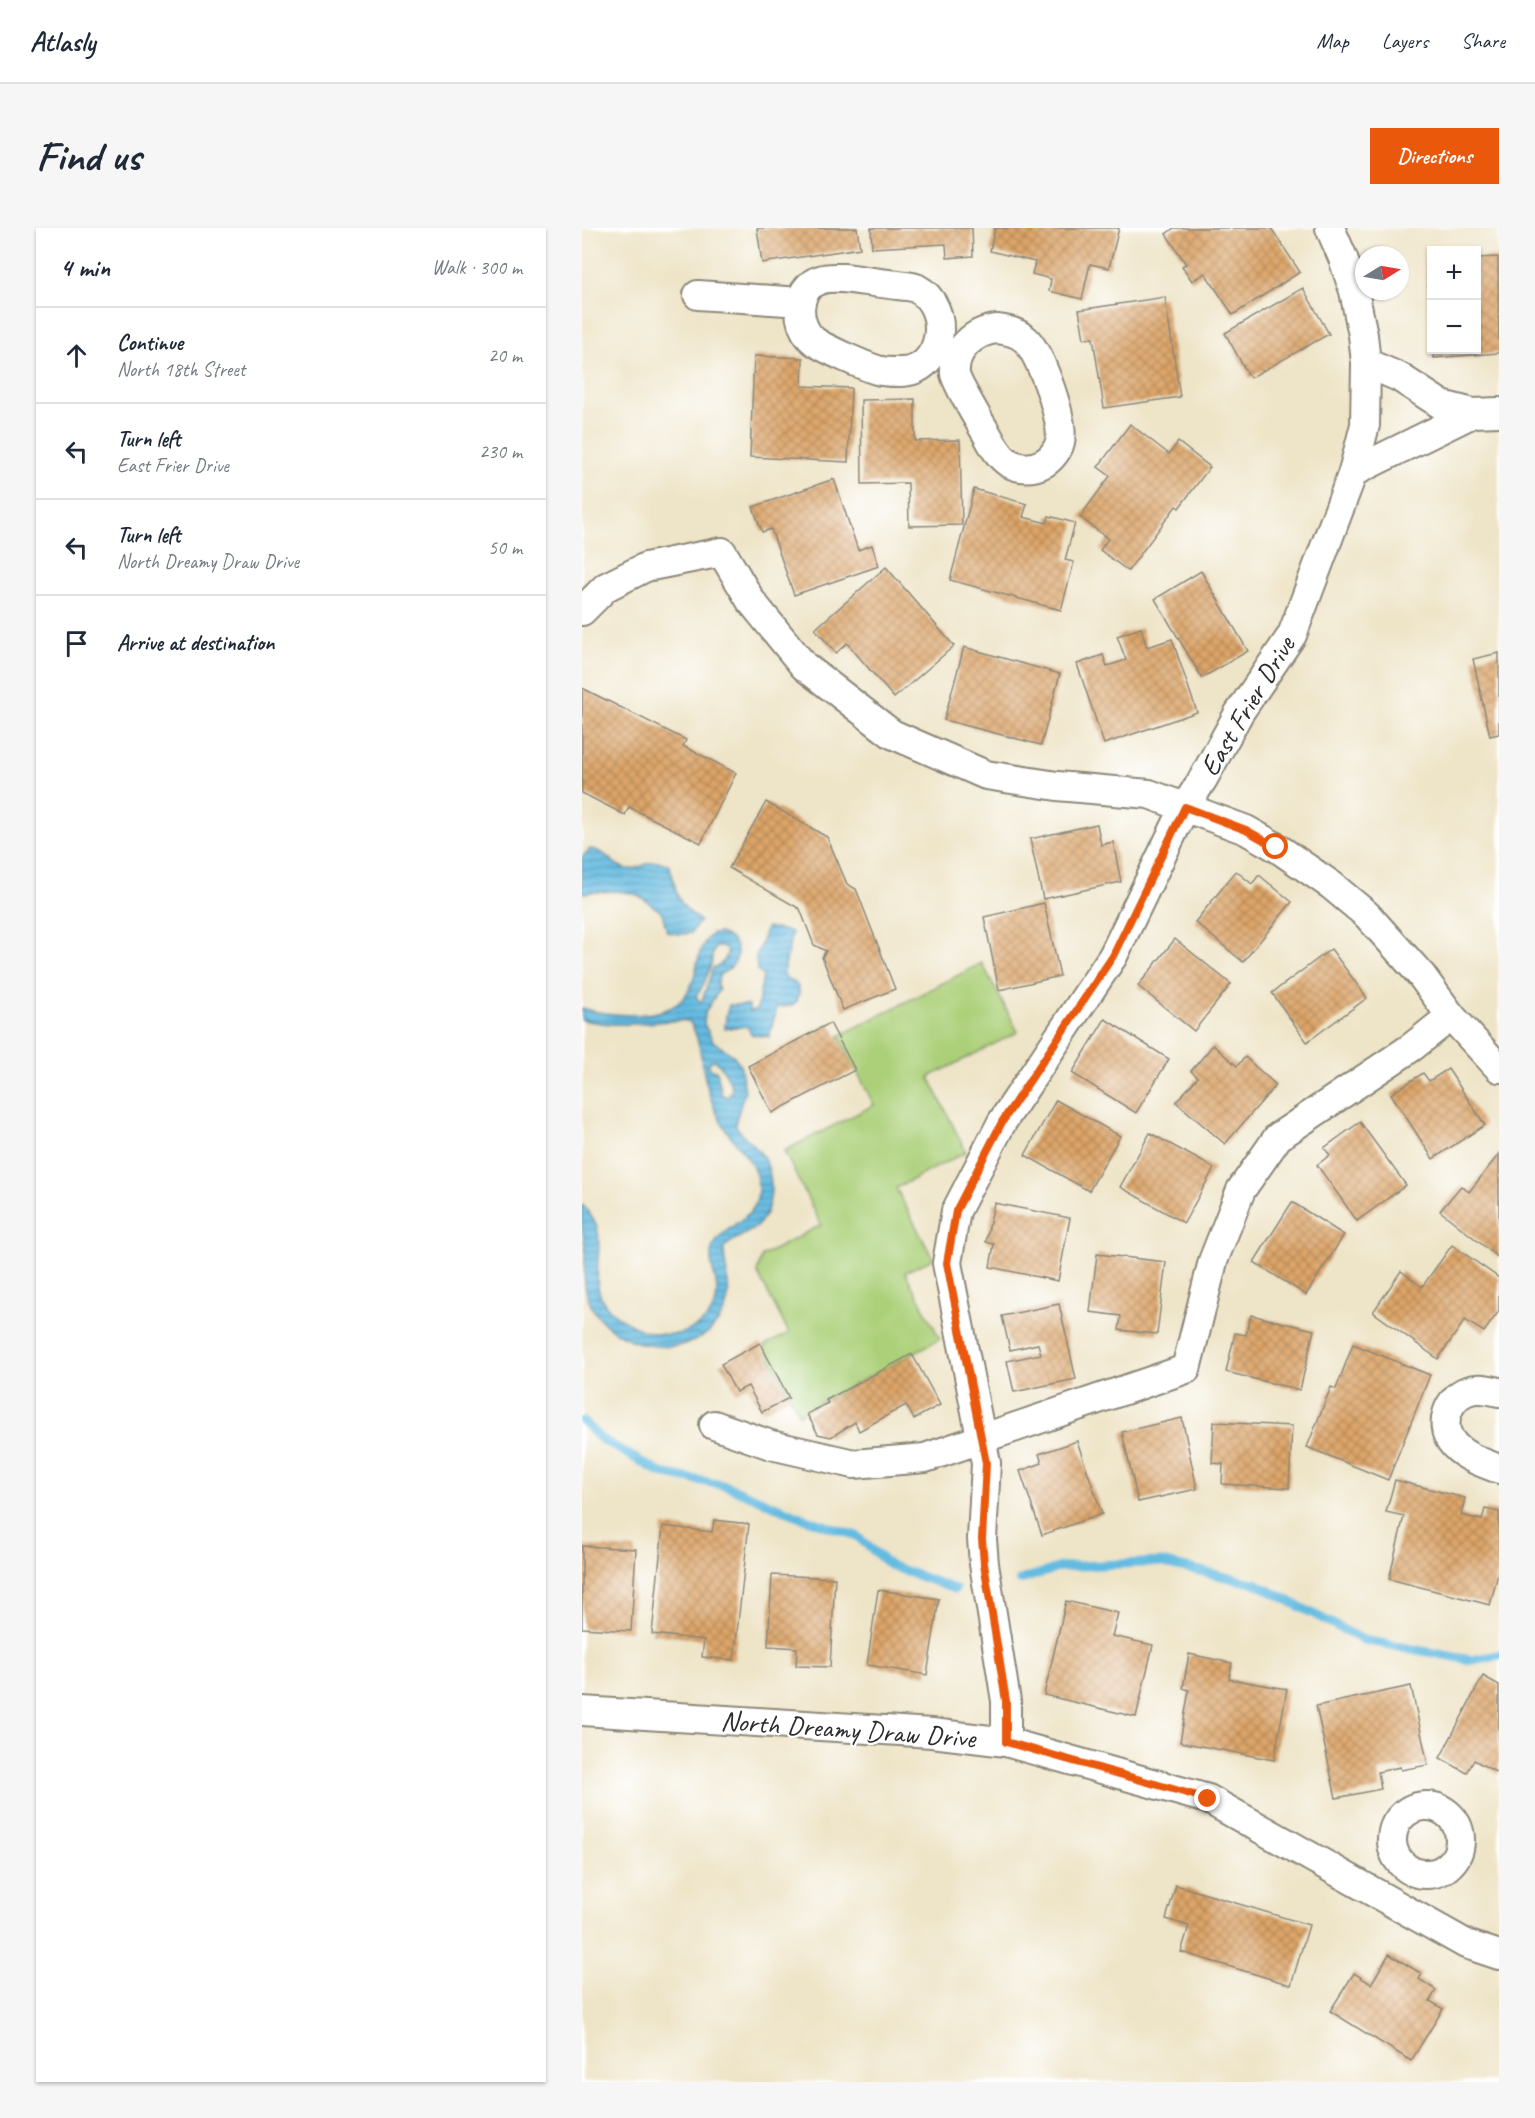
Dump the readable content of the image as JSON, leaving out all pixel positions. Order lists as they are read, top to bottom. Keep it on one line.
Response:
{"streets":{"street":["East Frier Drive","North Dreamy Draw Drive"]},"crossings":[["East Frier Drive","North Dreamy Draw Drive"]],"north":"right","page":{"header":"Atlasly","nav":["Map","Layers","Share"],"buttons":"Directions","title":"Find us","heading":["4 min","Walk · 300 m"],"map_buttons":["+","−"],"list":[["Continue","North 18th Street","20 m"],["Turn left","East Frier Drive","230 m"],["Turn left","North Dreamy Draw Drive","50 m"],"Arrive at destination"]}}
